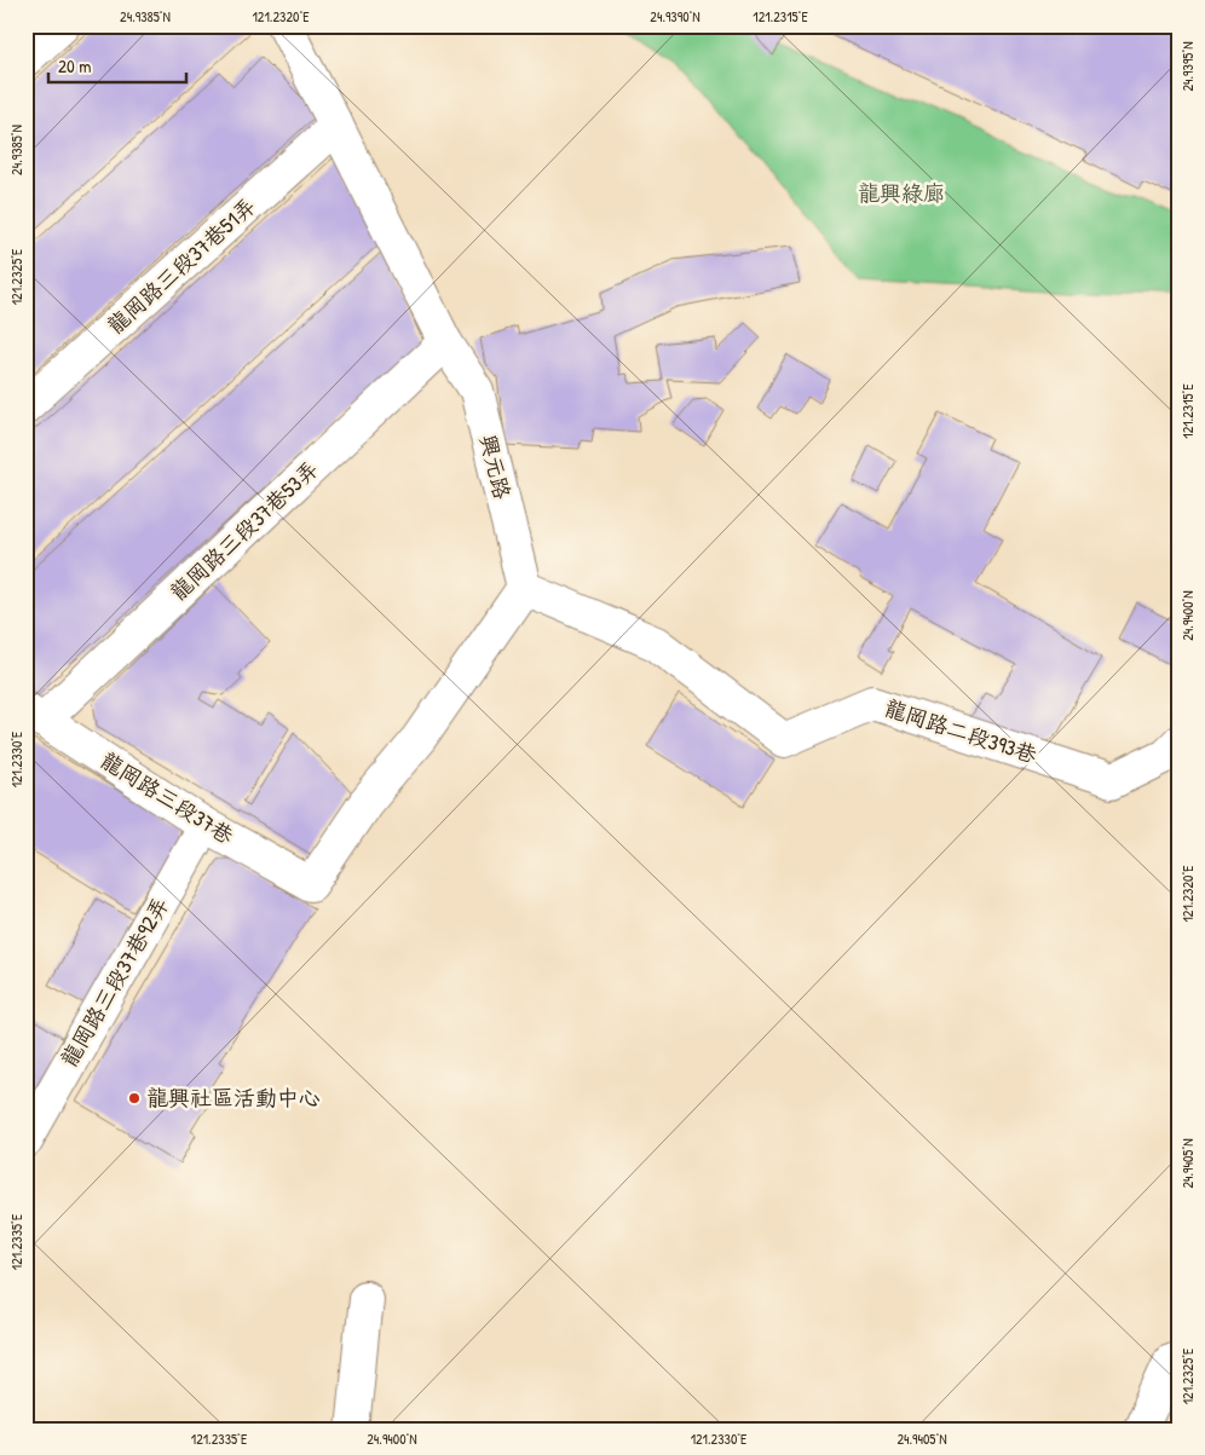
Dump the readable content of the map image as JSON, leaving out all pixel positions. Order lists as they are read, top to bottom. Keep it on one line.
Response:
{"streets":{"street":["龍岡路三段37巷51弄","興元路","龍岡路三段37巷53弄","龍岡路二段393巷","龍岡路三段37巷","龍岡路三段37巷92弄"]},"crossings":[["龍岡路三段37巷51弄","興元路"],["興元路","龍岡路三段37巷53弄"],["興元路","龍岡路二段393巷"],["興元路","龍岡路三段37巷"],["龍岡路三段37巷53弄","龍岡路三段37巷"],["龍岡路二段393巷","龍岡路三段37巷"],["龍岡路三段37巷","龍岡路三段37巷92弄"]],"parks":["龍興綠廊"],"places":["龍興社區活動中心"],"scale_bar":"20 m","coordinates":["24.9385°N","121.2320°E","24.9390°N","121.2315°E","24.9395°N","121.2325°E","24.9400°N","121.2330°E","24.9405°N","121.2335°E"]}
